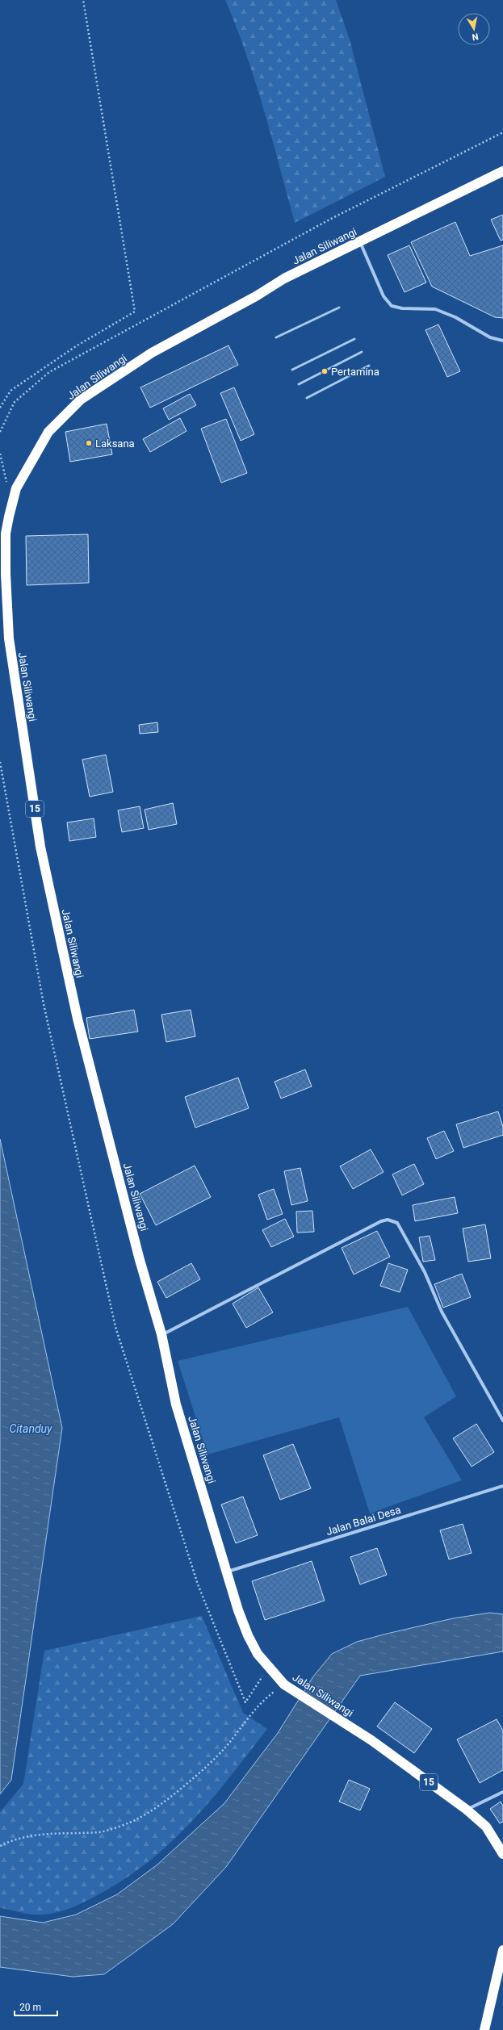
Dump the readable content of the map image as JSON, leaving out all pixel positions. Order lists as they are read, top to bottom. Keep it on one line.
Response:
{"streets":{"highway":["Jalan Siliwangi","15"],"street":["Jalan Balai Desa"]},"crossings":[["Jalan Siliwangi","Jalan Balai Desa"]],"water":["Citanduy"],"places":["Pertamina","Laksana"],"scale_bar":"20 m","north":"bottom"}
